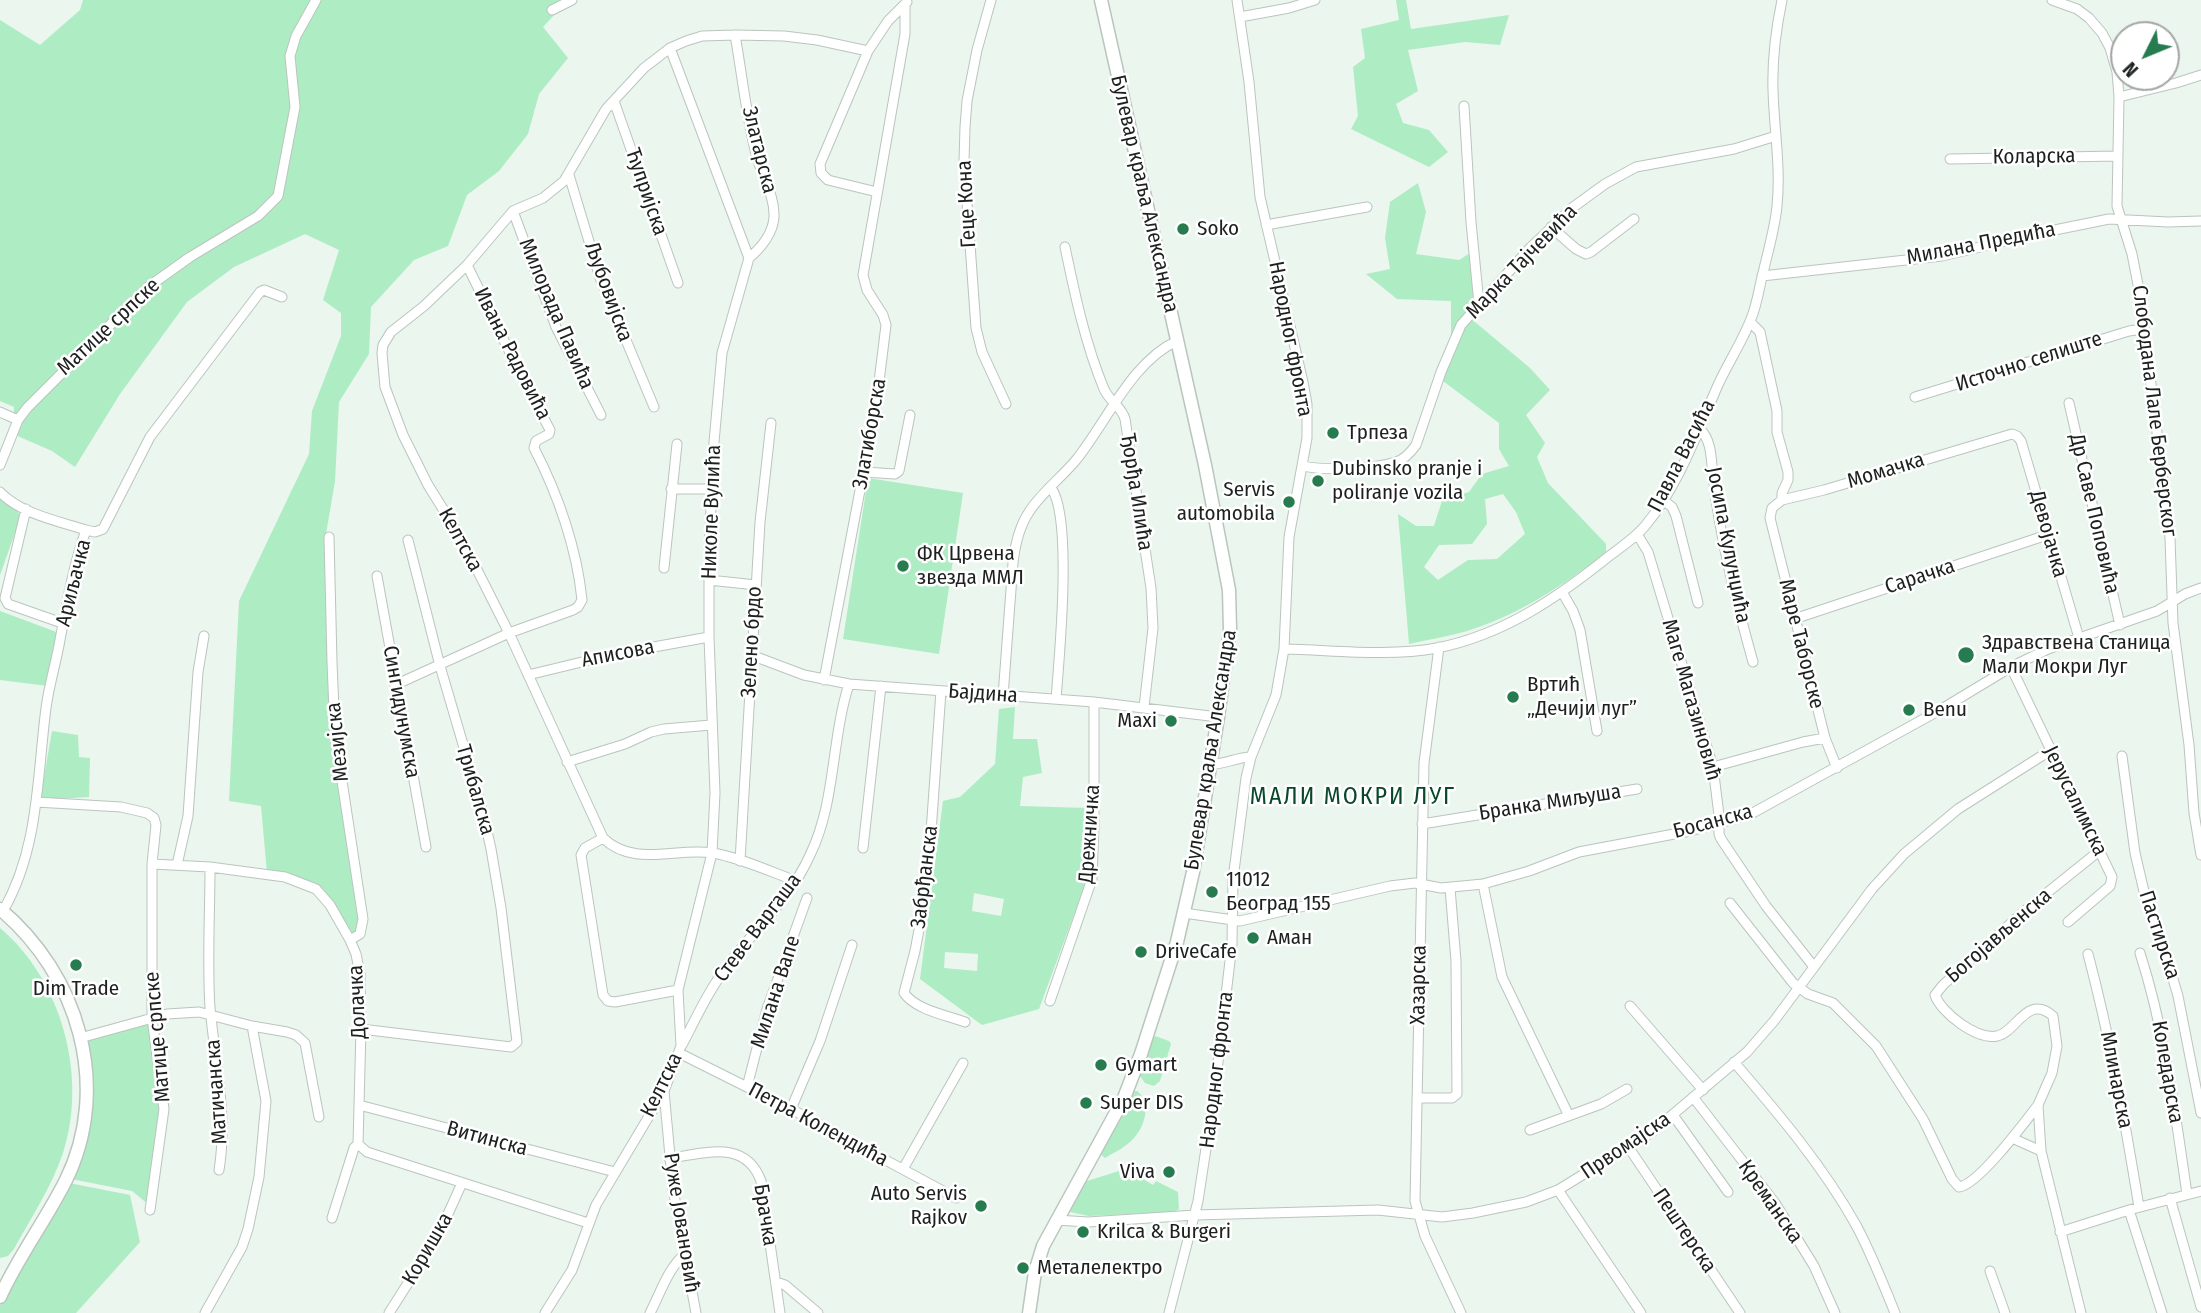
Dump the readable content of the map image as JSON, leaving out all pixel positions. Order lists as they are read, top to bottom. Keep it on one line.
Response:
{"streets":{"main road":["Булевар краља Александра"],"street":["Златарска","Коларска","Ћупријска","Геце Кона","Милана Предића","Марка Тајчевића","Љубовијска","Милорада Павића","Матице српске","Народног фронта","Ивана Радовића","Источно селиште","Слободана Лале Берберског","Златиборска","Павла Васића","Момачка","Ђорђа Илића","Николе Вулића","Др Саве Поповића","Девојачка","Келтска","Јосипа Кулунџића","Сарачка","Ариљачка","Зелено брдо","Маре Таборске","Аписова","Бајдина","Маге Магазиновић","Сингидунумска","Мезијска","Трибалска","Јерусалимска","Бранка Миљуша","Босанска","Дрежничка","Забрђанска","Стеве Варгаша","Пастирска","Богојављенска","Хазарска","Милана Вапе","Долачка","Коледарска","Млинарска","Матичанска","Петра Колендића","Витинска","Првомајска","Креманска","Брачка","Руже Јовановић","Пештерска","Коришка"]},"crossings":[["Златарска","Николе Вулића"],["Коларска","Слободана Лале Берберског"],["Булевар краља Александра","Бајдина"],["Булевар краља Александра","Босанска"],["Булевар краља Александра","Првомајска"],["Милана Предића","Слободана Лале Берберског"],["Милана Предића","Павла Васића"],["Марка Тајчевића","Народног фронта"],["Марка Тајчевића","Павла Васића"],["Милорада Павића","Келтска"],["Матице српске","Долачка"],["Матице српске","Матичанска"],["Народног фронта","Павла Васића"],["Народног фронта","Босанска"],["Народног фронта","Првомајска"],["Ивана Радовића","Келтска"],["Источно селиште","Слободана Лале Берберског"],["Слободана Лале Берберског","Босанска"],["Златиборска","Бајдина"],["Павла Васића","Јосипа Кулунџића"],["Павла Васића","Маге Магазиновић"],["Павла Васића","Хазарска"],["Момачка","Девојачка"],["Момачка","Маре Таборске"],["Ђорђа Илића","Бајдина"],["Николе Вулића","Келтска"],["Николе Вулића","Аписова"],["Др Саве Поповића","Босанска"],["Девојачка","Сарачка"],["Девојачка","Босанска"],["Келтска","Аписова"],["Келтска","Стеве Варгаша"],["Келтска","Петра Колендића"],["Келтска","Витинска"],["Келтска","Руже Јовановић"],["Сарачка","Маре Таборске"],["Зелено брдо","Бајдина"],["Маре Таборске","Босанска"],["Бајдина","Дрежничка"],["Бајдина","Забрђанска"],["Бајдина","Стеве Варгаша"],["Маге Магазиновић","Босанска"],["Маге Магазиновић","Првомајска"],["Мезијска","Долачка"],["Трибалска","Долачка"],["Јерусалимска","Босанска"],["Јерусалимска","Богојављенска"],["Јерусалимска","Првомајска"],["Бранка Миљуша","Хазарска"],["Босанска","Хазарска"],["Стеве Варгаша","Петра Колендића"],["Хазарска","Првомајска"],["Милана Вапе","Петра Колендића"],["Долачка","Матичанска"],["Долачка","Витинска"],["Првомајска","Креманска"],["Првомајска","Пештерска"],["Брачка","Руже Јовановић"]],"districts":["МАЛИ МОКРИ ЛУГ"],"places":["Soko","Трпеза","Dubinsko pranje i poliranje vozila","Servis automobila","ФК Црвена звезда ММЛ","Здравствена Станица Мали Мокри Луг","Вртић „Дечији луг”","Benu","Maxi","11012 Београд 155","Аман","DriveCafe","Dim Trade","Gymart","Super DIS","Viva","Auto Servis Rajkov","Krilca & Burgeri","Металелектро"],"north":"bottom left"}
